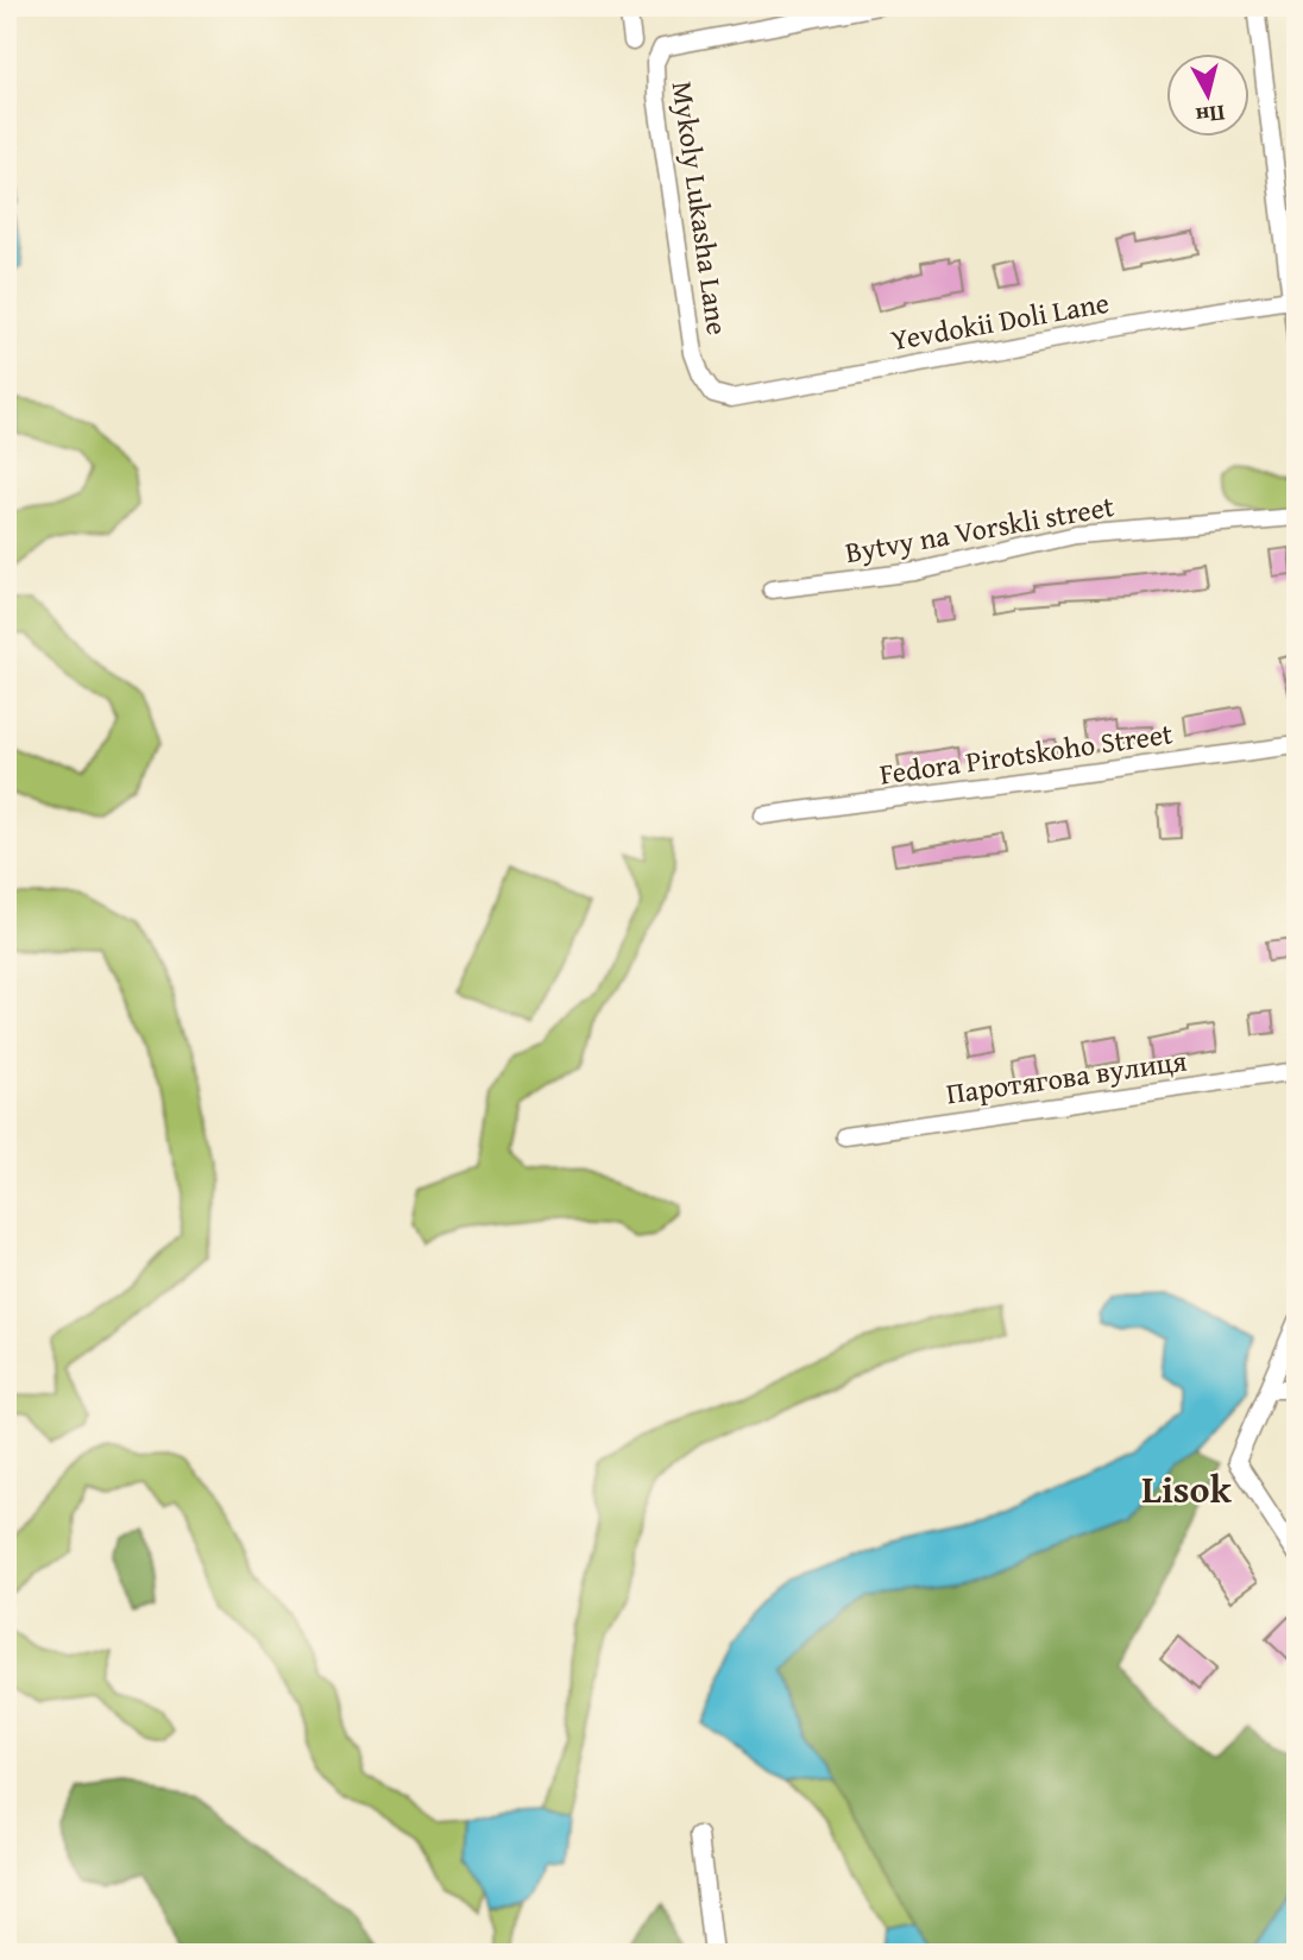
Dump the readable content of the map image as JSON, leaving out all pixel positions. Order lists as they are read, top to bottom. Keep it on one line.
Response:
{"streets":{"street":["Mykoly Lukasha Lane","Yevdokii Doli Lane","Bytvy na Vorskli street","Fedora Pirotskoho Street","Паротягова вулиця"]},"crossings":[["Mykoly Lukasha Lane","Yevdokii Doli Lane"]],"districts":["Lisok"],"north":"bottom"}
